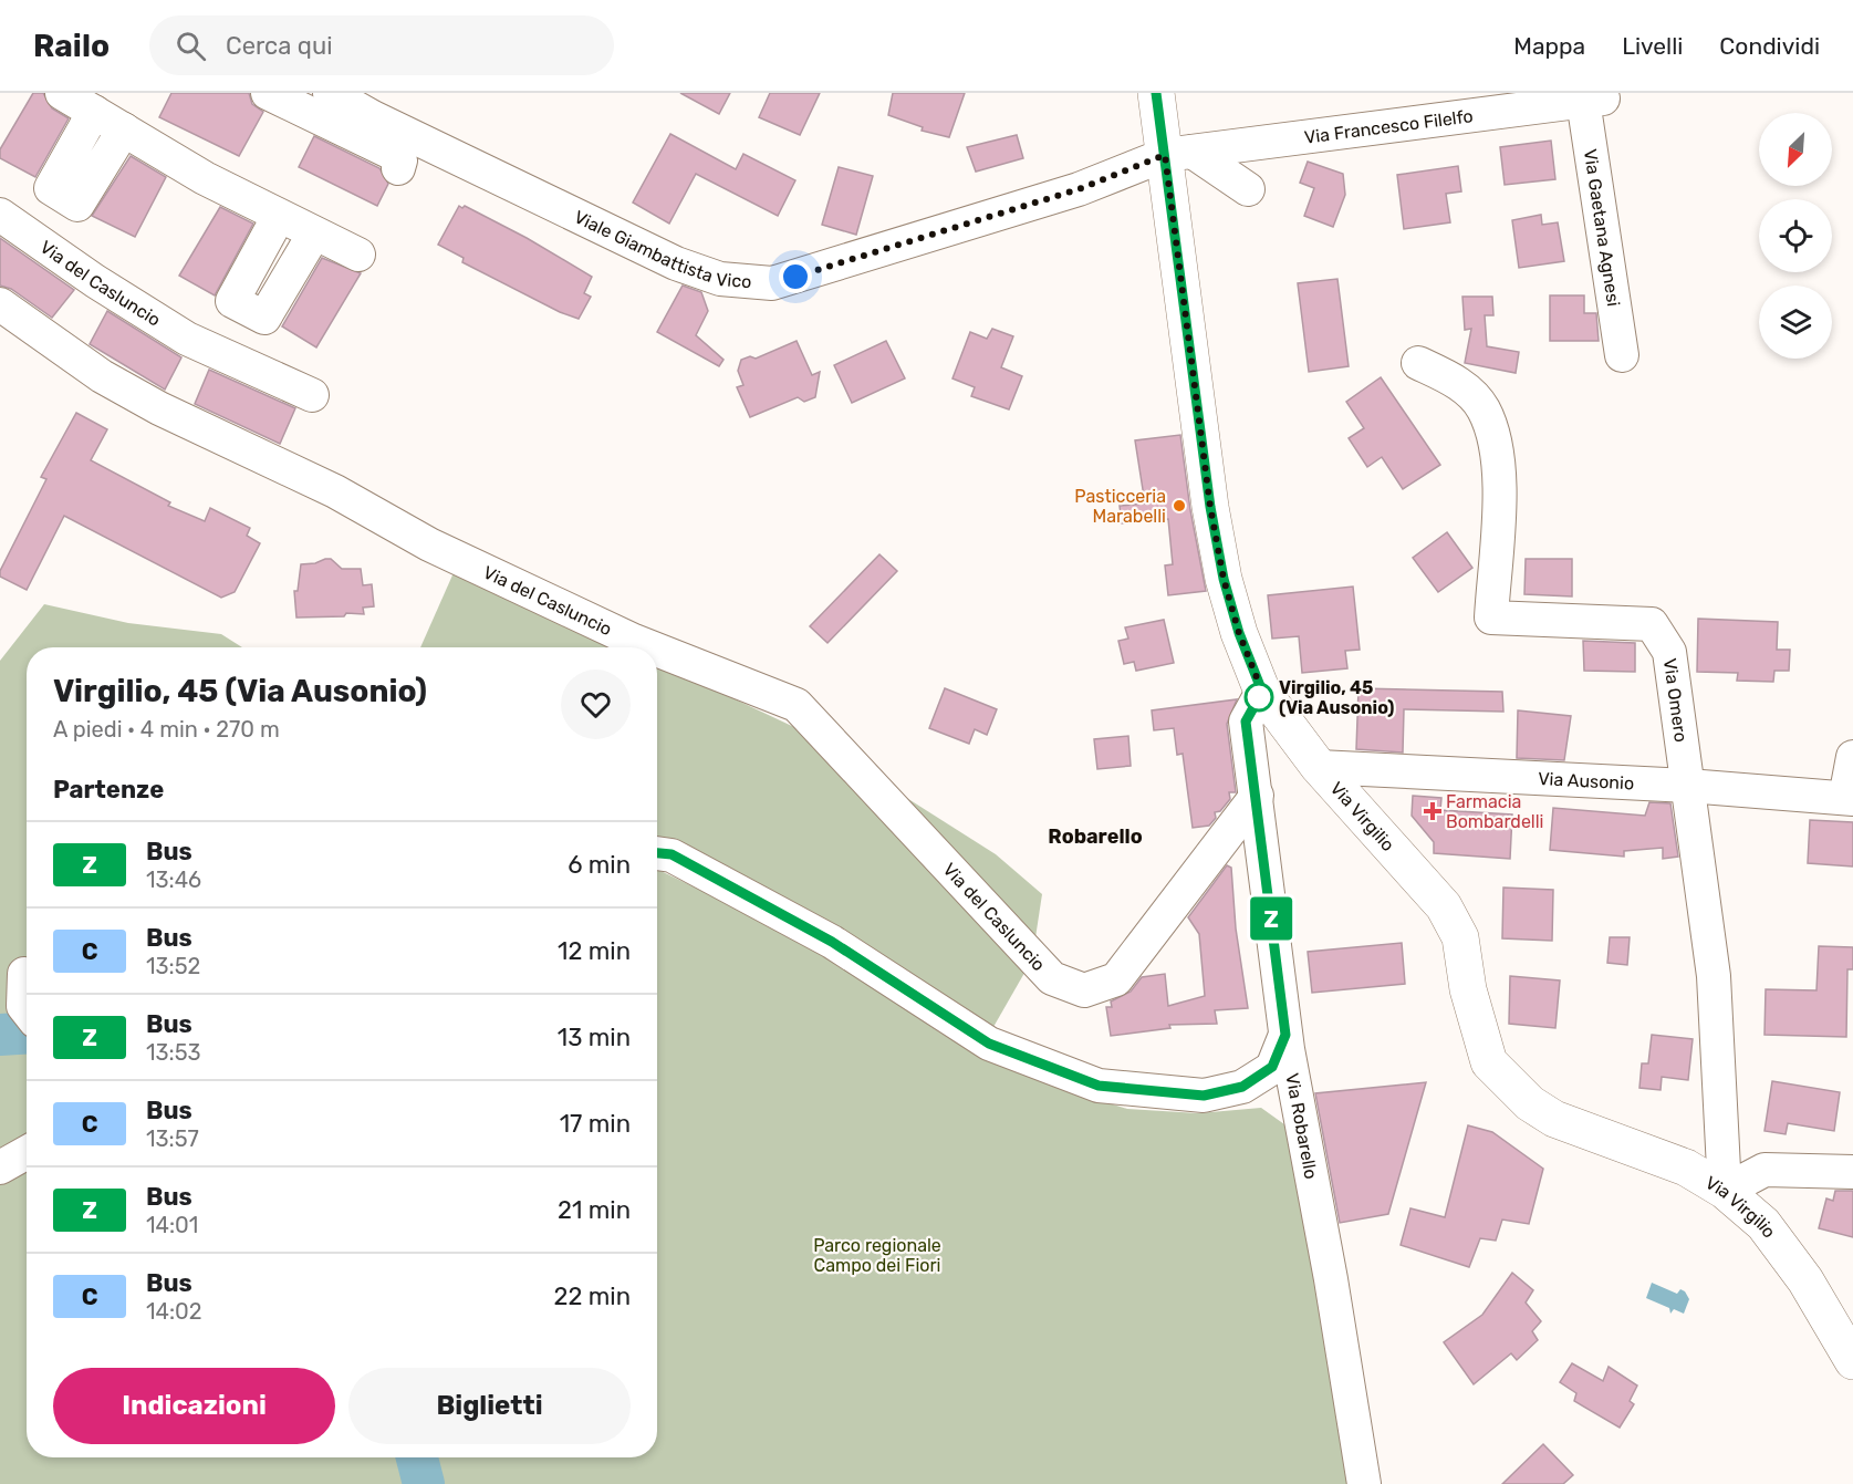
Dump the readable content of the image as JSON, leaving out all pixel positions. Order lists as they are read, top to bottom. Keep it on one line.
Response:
{"streets":{"main road":["Via Virgilio"],"street":["Via Francesco Filelfo","Via Gaetana Agnesi","Viale Giambattista Vico","Via del Casluncio","Via Omero","Via Ausonio","Via Robarello"]},"crossings":[["Via Francesco Filelfo","Via Gaetana Agnesi"],["Via Francesco Filelfo","Viale Giambattista Vico"],["Via Francesco Filelfo","Via Virgilio"],["Viale Giambattista Vico","Via Virgilio"],["Via del Casluncio","Via Robarello"],["Via Omero","Via Ausonio"],["Via Omero","Via Virgilio"],["Via Ausonio","Via Virgilio"],["Via Virgilio","Via Robarello"]],"districts":["Robarello"],"parks":["Parco regionale Campo dei Fiori"],"places":{"other":["Pasticceria Marabelli","Virgilio, 45 (Via Ausonio)"],"health":["Farmacia Bombardelli"]},"lines":["bus line Z"],"north":"bottom left","page":{"header":"Railo","search":"Cerca qui","nav":["Mappa","Livelli","Condividi"],"on_map":"Z","heading":[["Virgilio, 45 (Via Ausonio)","A piedi · 4 min · 270 m"],"Partenze"],"list":[{"mark":"Z","name":"Bus","note":"13:46","value":"6 min"},{"mark":"C","name":"Bus","note":"13:52","value":"12 min"},{"mark":"Z","name":"Bus","note":"13:53","value":"13 min"},{"mark":"C","name":"Bus","note":"13:57","value":"17 min"},{"mark":"Z","name":"Bus","note":"14:01","value":"21 min"},{"mark":"C","name":"Bus","note":"14:02","value":"22 min"}],"buttons":["Indicazioni","Biglietti"]}}
